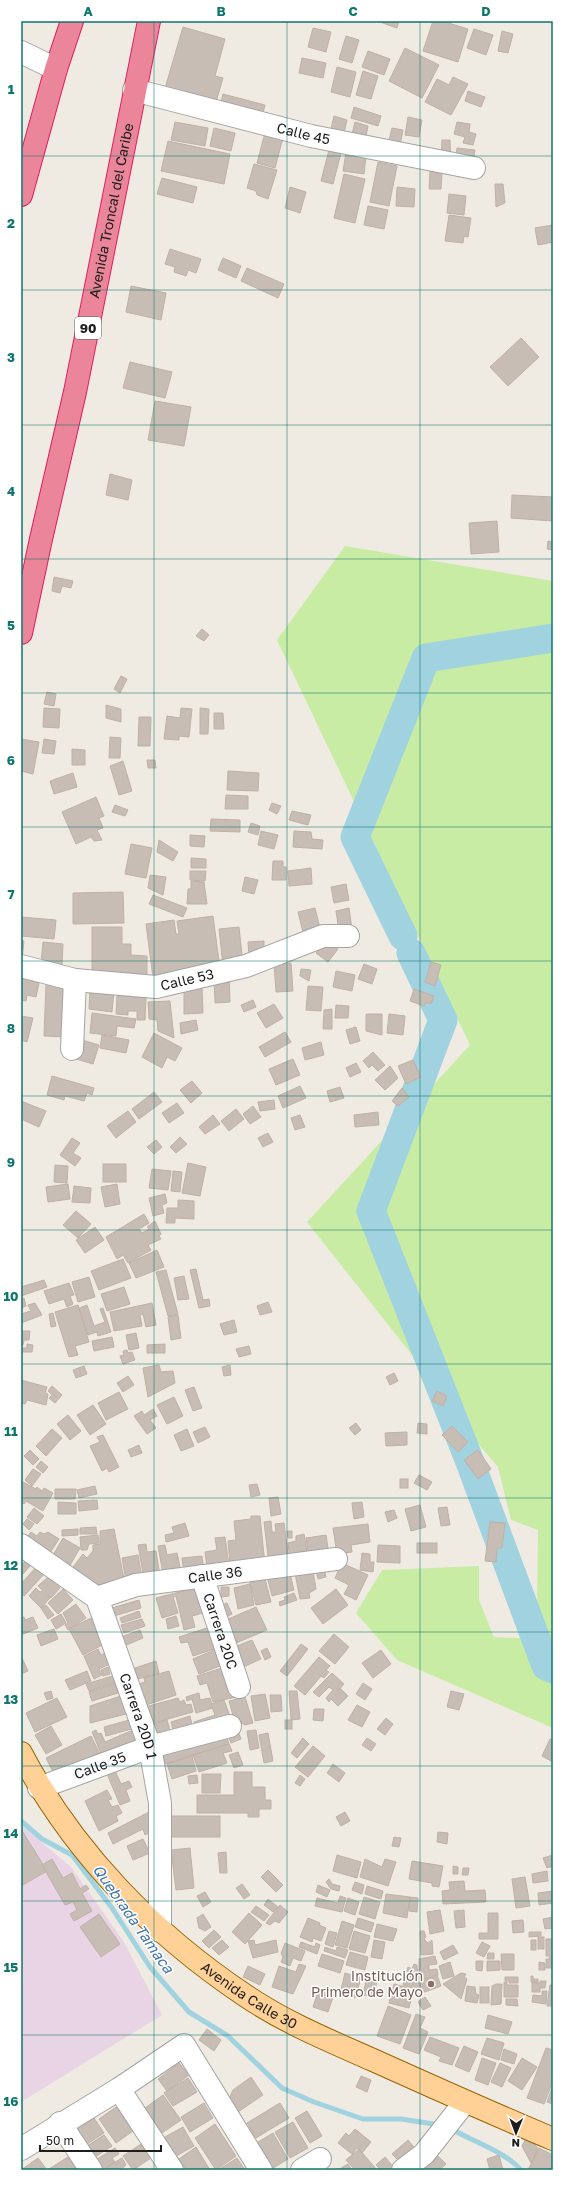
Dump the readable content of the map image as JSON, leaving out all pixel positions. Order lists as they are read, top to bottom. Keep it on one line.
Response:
{"streets":{"highway":["Avenida Troncal del Caribe","90"],"main road":["Avenida Calle 30"],"street":["Calle 45","Calle 53","Calle 36","Carrera 20C","Carrera 20D 1","Calle 35"]},"crossings":[["Calle 45","Avenida Troncal del Caribe"],["Calle 36","Carrera 20C"],["Calle 36","Carrera 20D 1"],["Carrera 20D 1","Calle 35"],["Carrera 20D 1","Avenida Calle 30"],["Calle 35","Avenida Calle 30"]],"water":["Quebrada Tamaca"],"places":["Institución Primero de Mayo"],"scale_bar":"50 m","north":"bottom","grid":{"columns":["A","B","C","D"],"rows":["1","2","3","4","5","6","7","8","9","10","11","12","13","14","15","16"]}}
